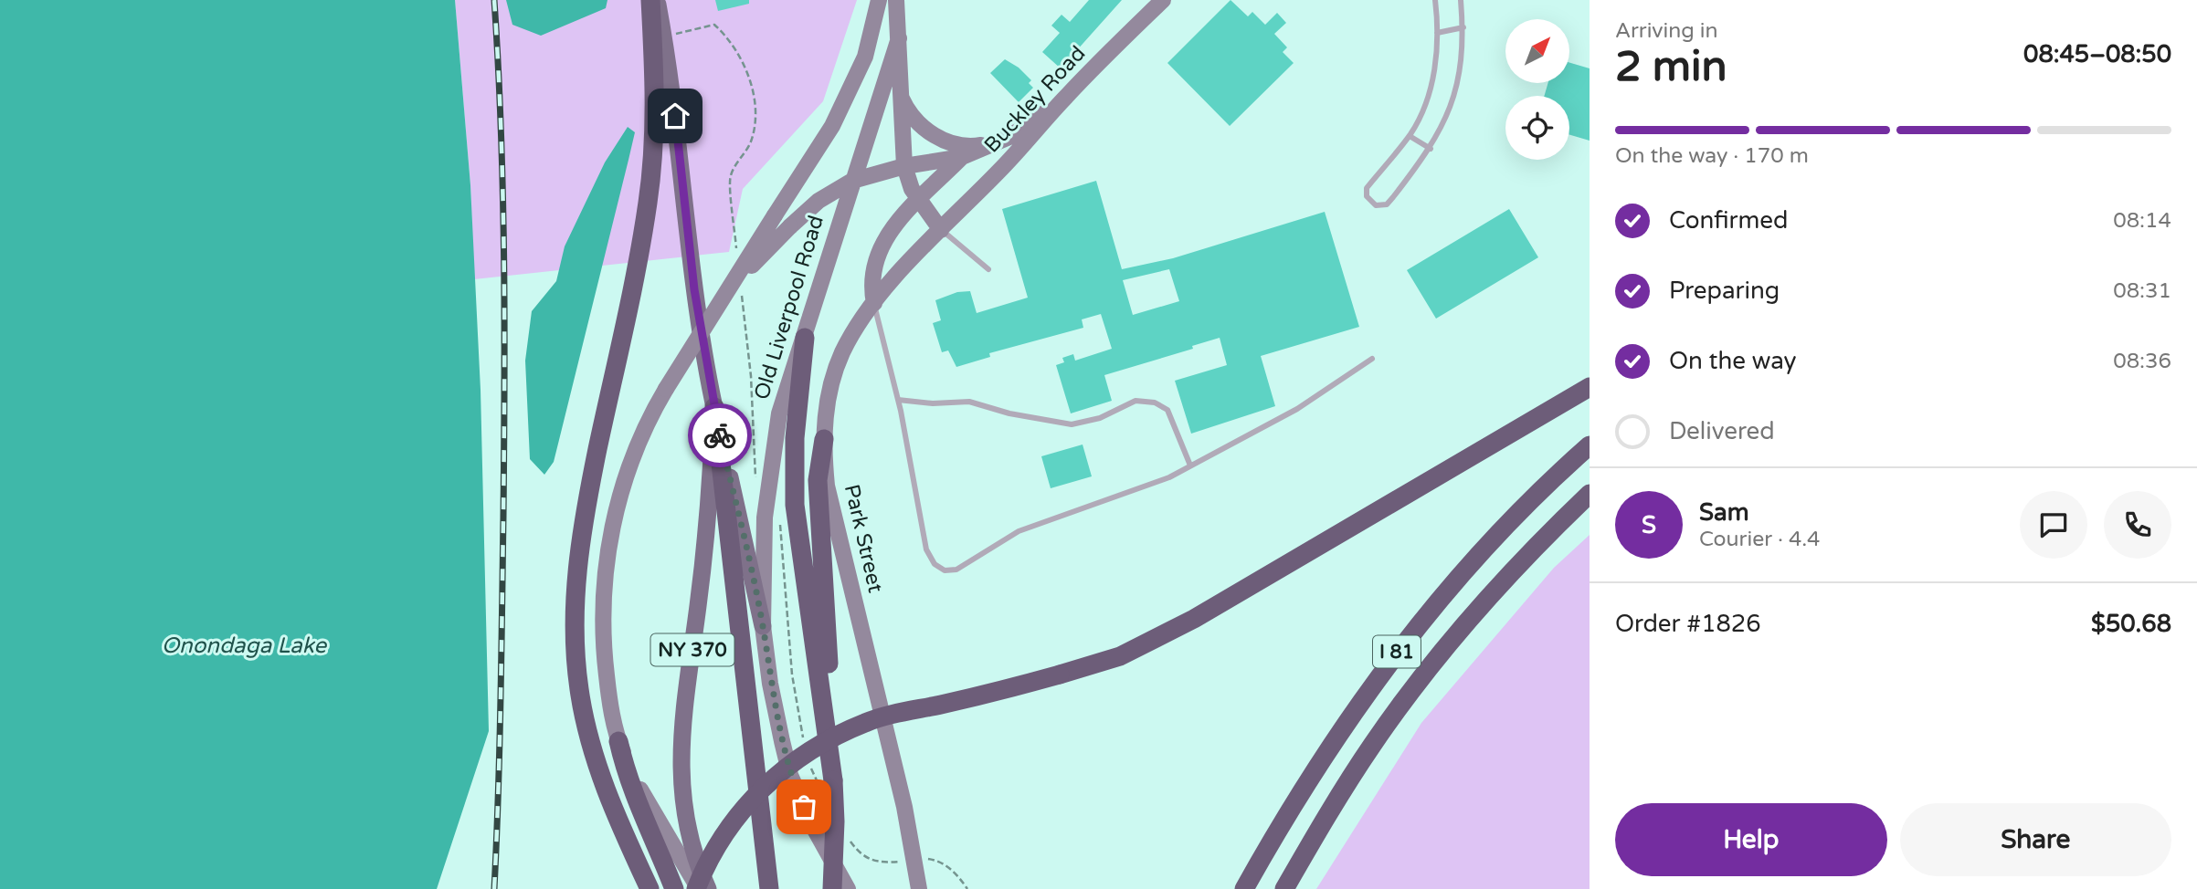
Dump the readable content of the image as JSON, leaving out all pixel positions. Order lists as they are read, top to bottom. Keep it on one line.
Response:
{"streets":{"highway":["I 81"],"main road":["Buckley Road","Old Liverpool Road","Park Street","NY 370"]},"crossings":[["Buckley Road","Old Liverpool Road"],["Buckley Road","Park Street"],["Old Liverpool Road","Park Street"],["Old Liverpool Road","NY 370"]],"water":["Onondaga Lake"],"north":"top right","page":{"heading":["2 min","Arriving in","08:45–08:50"],"panel":["Sam","Courier · 4.4","Order #1826","$50.68"],"bar":"On the way · 170 m","list":[["Confirmed","08:14"],["Preparing","08:31"],["On the way","08:36"],"Delivered"],"round":"S","buttons":["Help","Share"]}}
